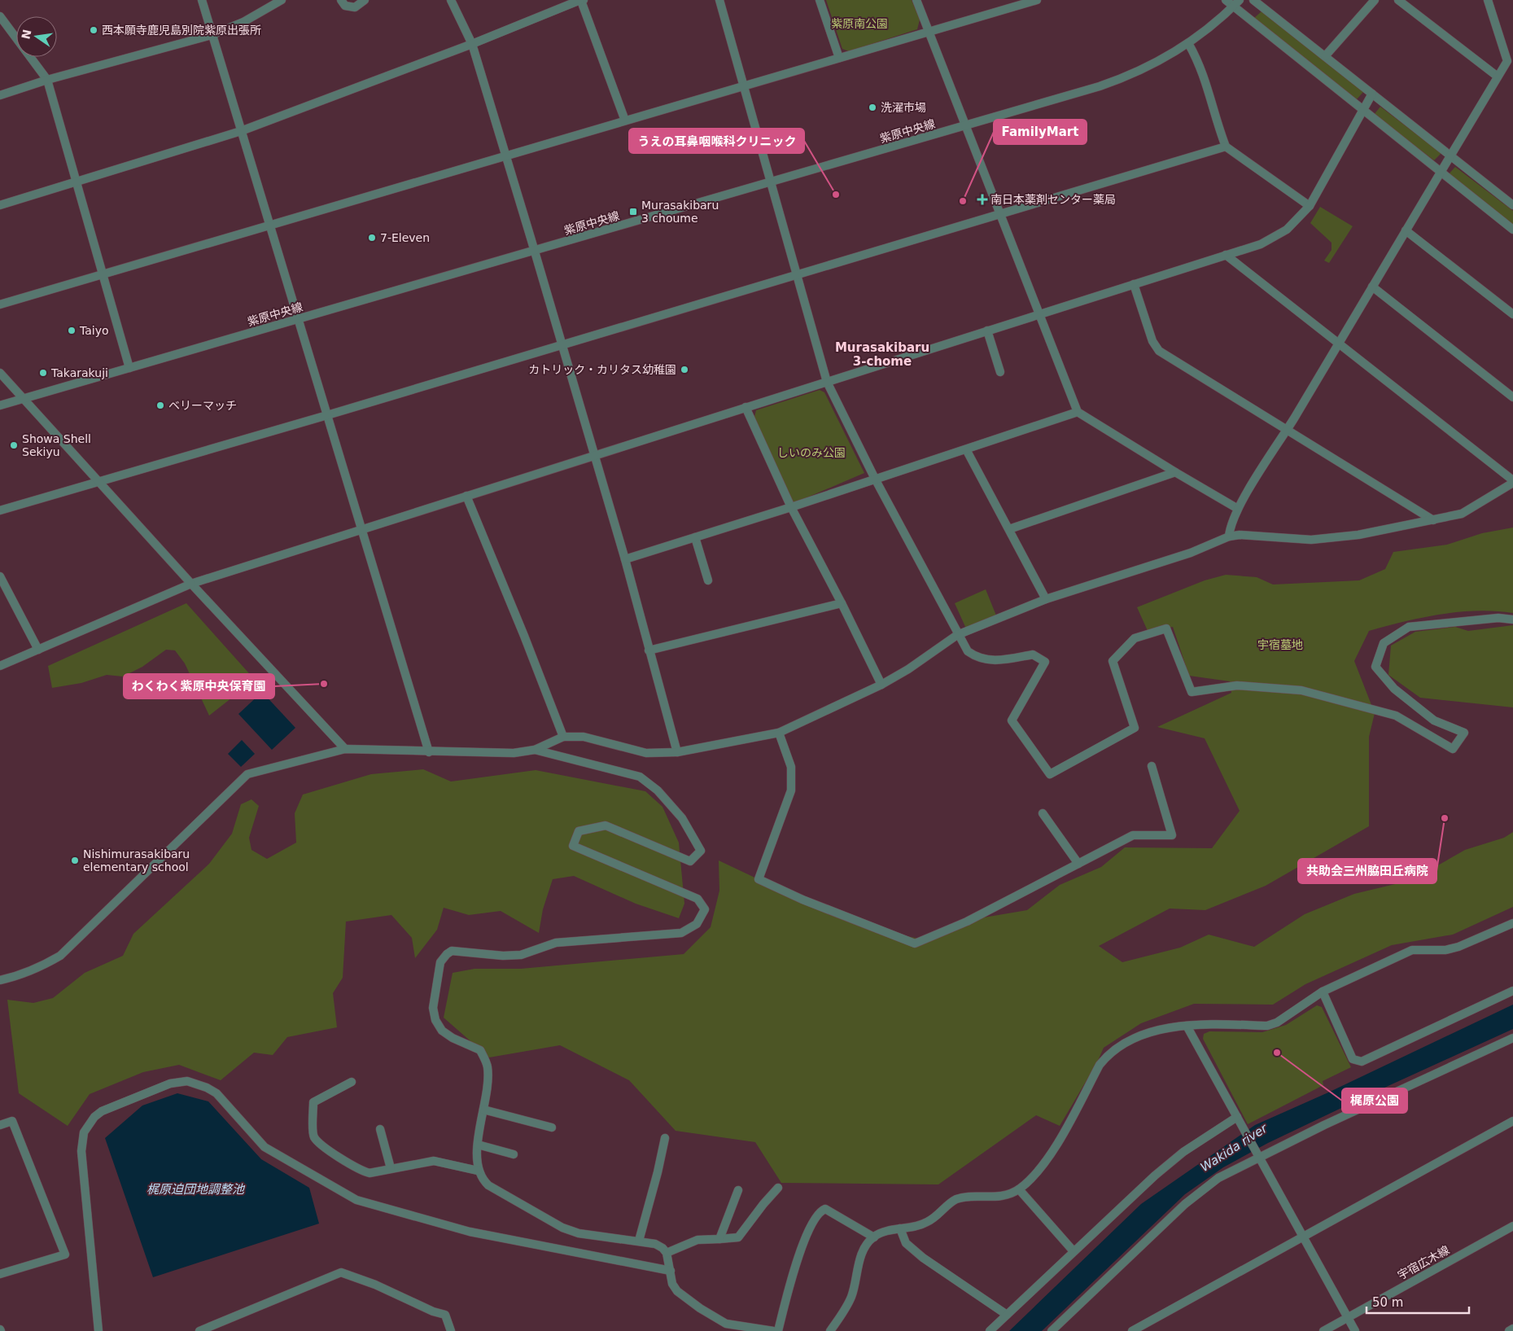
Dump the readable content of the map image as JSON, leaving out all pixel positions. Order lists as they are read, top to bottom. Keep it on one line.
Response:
{"streets":{"street":["紫原中央線","宇宿広木線"]},"districts":["Murasakibaru 3-chome"],"water":["Wakida river","梶原迫団地調整池"],"parks":["紫原南公園","しいのみ公園","宇宿墓地"],"places":{"other":["西本願寺鹿児島別院紫原出張所","洗濯市場","うえの耳鼻咽喉科クリニック","FamilyMart","7-Eleven","Taiyo","カトリック・カリタス幼稚園","Takarakuji","ベリーマッチ","Showa Shell Sekiyu","わくわく紫原中央保育園","共助会三州脇田丘病院","Nishimurasakibaru elementary school","梶原公園"],"health":["南日本薬剤センター薬局"],"transit":["Murasakibaru 3 choume"]},"scale_bar":"50 m","north":"left"}
